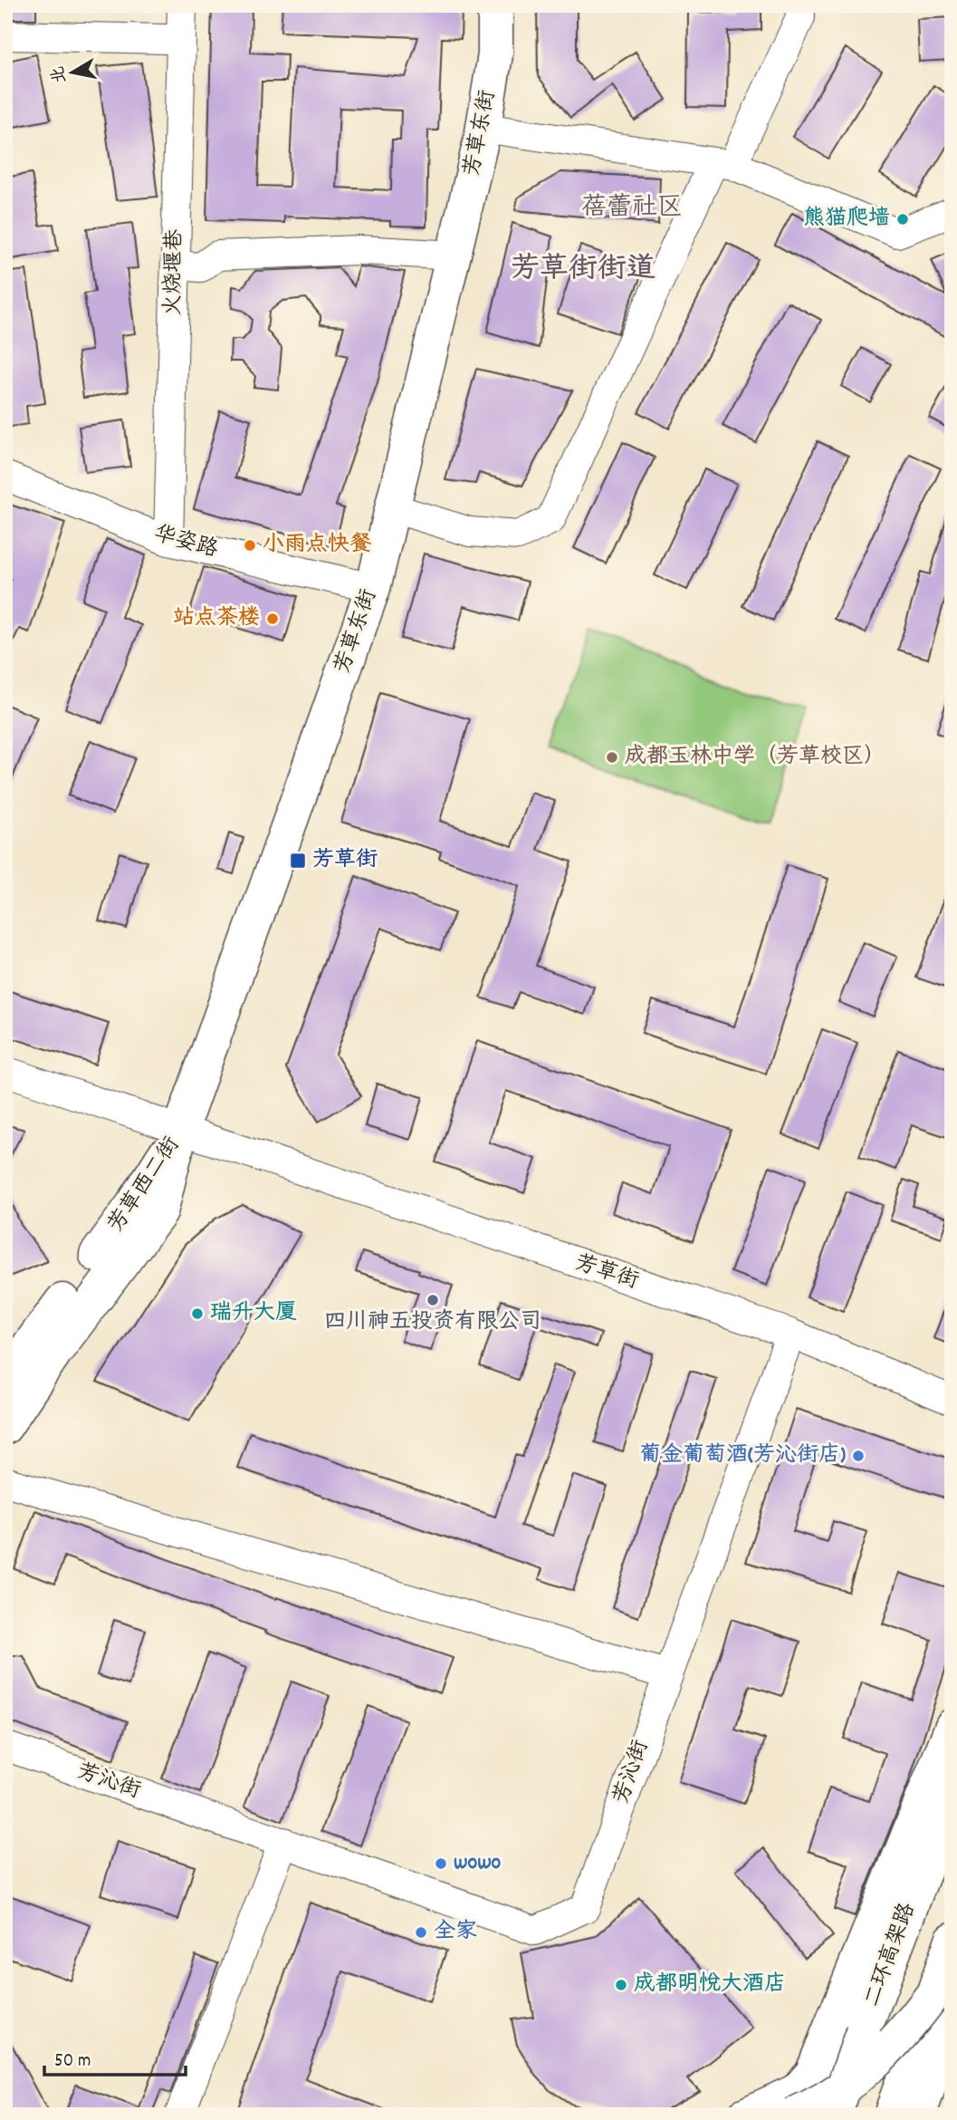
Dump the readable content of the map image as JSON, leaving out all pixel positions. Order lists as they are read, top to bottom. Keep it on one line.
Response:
{"streets":{"main road":["芳草东街","芳草西二街","二环高架路"],"street":["火烧堰巷","华姿路","芳草街","芳沁街"]},"crossings":[["芳草东街","华姿路"],["芳草东街","芳草西二街"],["芳草东街","芳草街"],["火烧堰巷","华姿路"],["芳草西二街","芳草街"],["芳草街","芳沁街"]],"districts":["蓓蕾社区","芳草街街道"],"places":{"other":["熊猫爬墙","小雨点快餐","站点茶楼","成都玉林中学（芳草校区）","四川神五投资有限公司","瑞升大厦","葡金葡萄酒(芳沁街店)","wowo","全家","成都明悦大酒店"],"transit":["芳草街"]},"scale_bar":"50 m","north":"left"}
